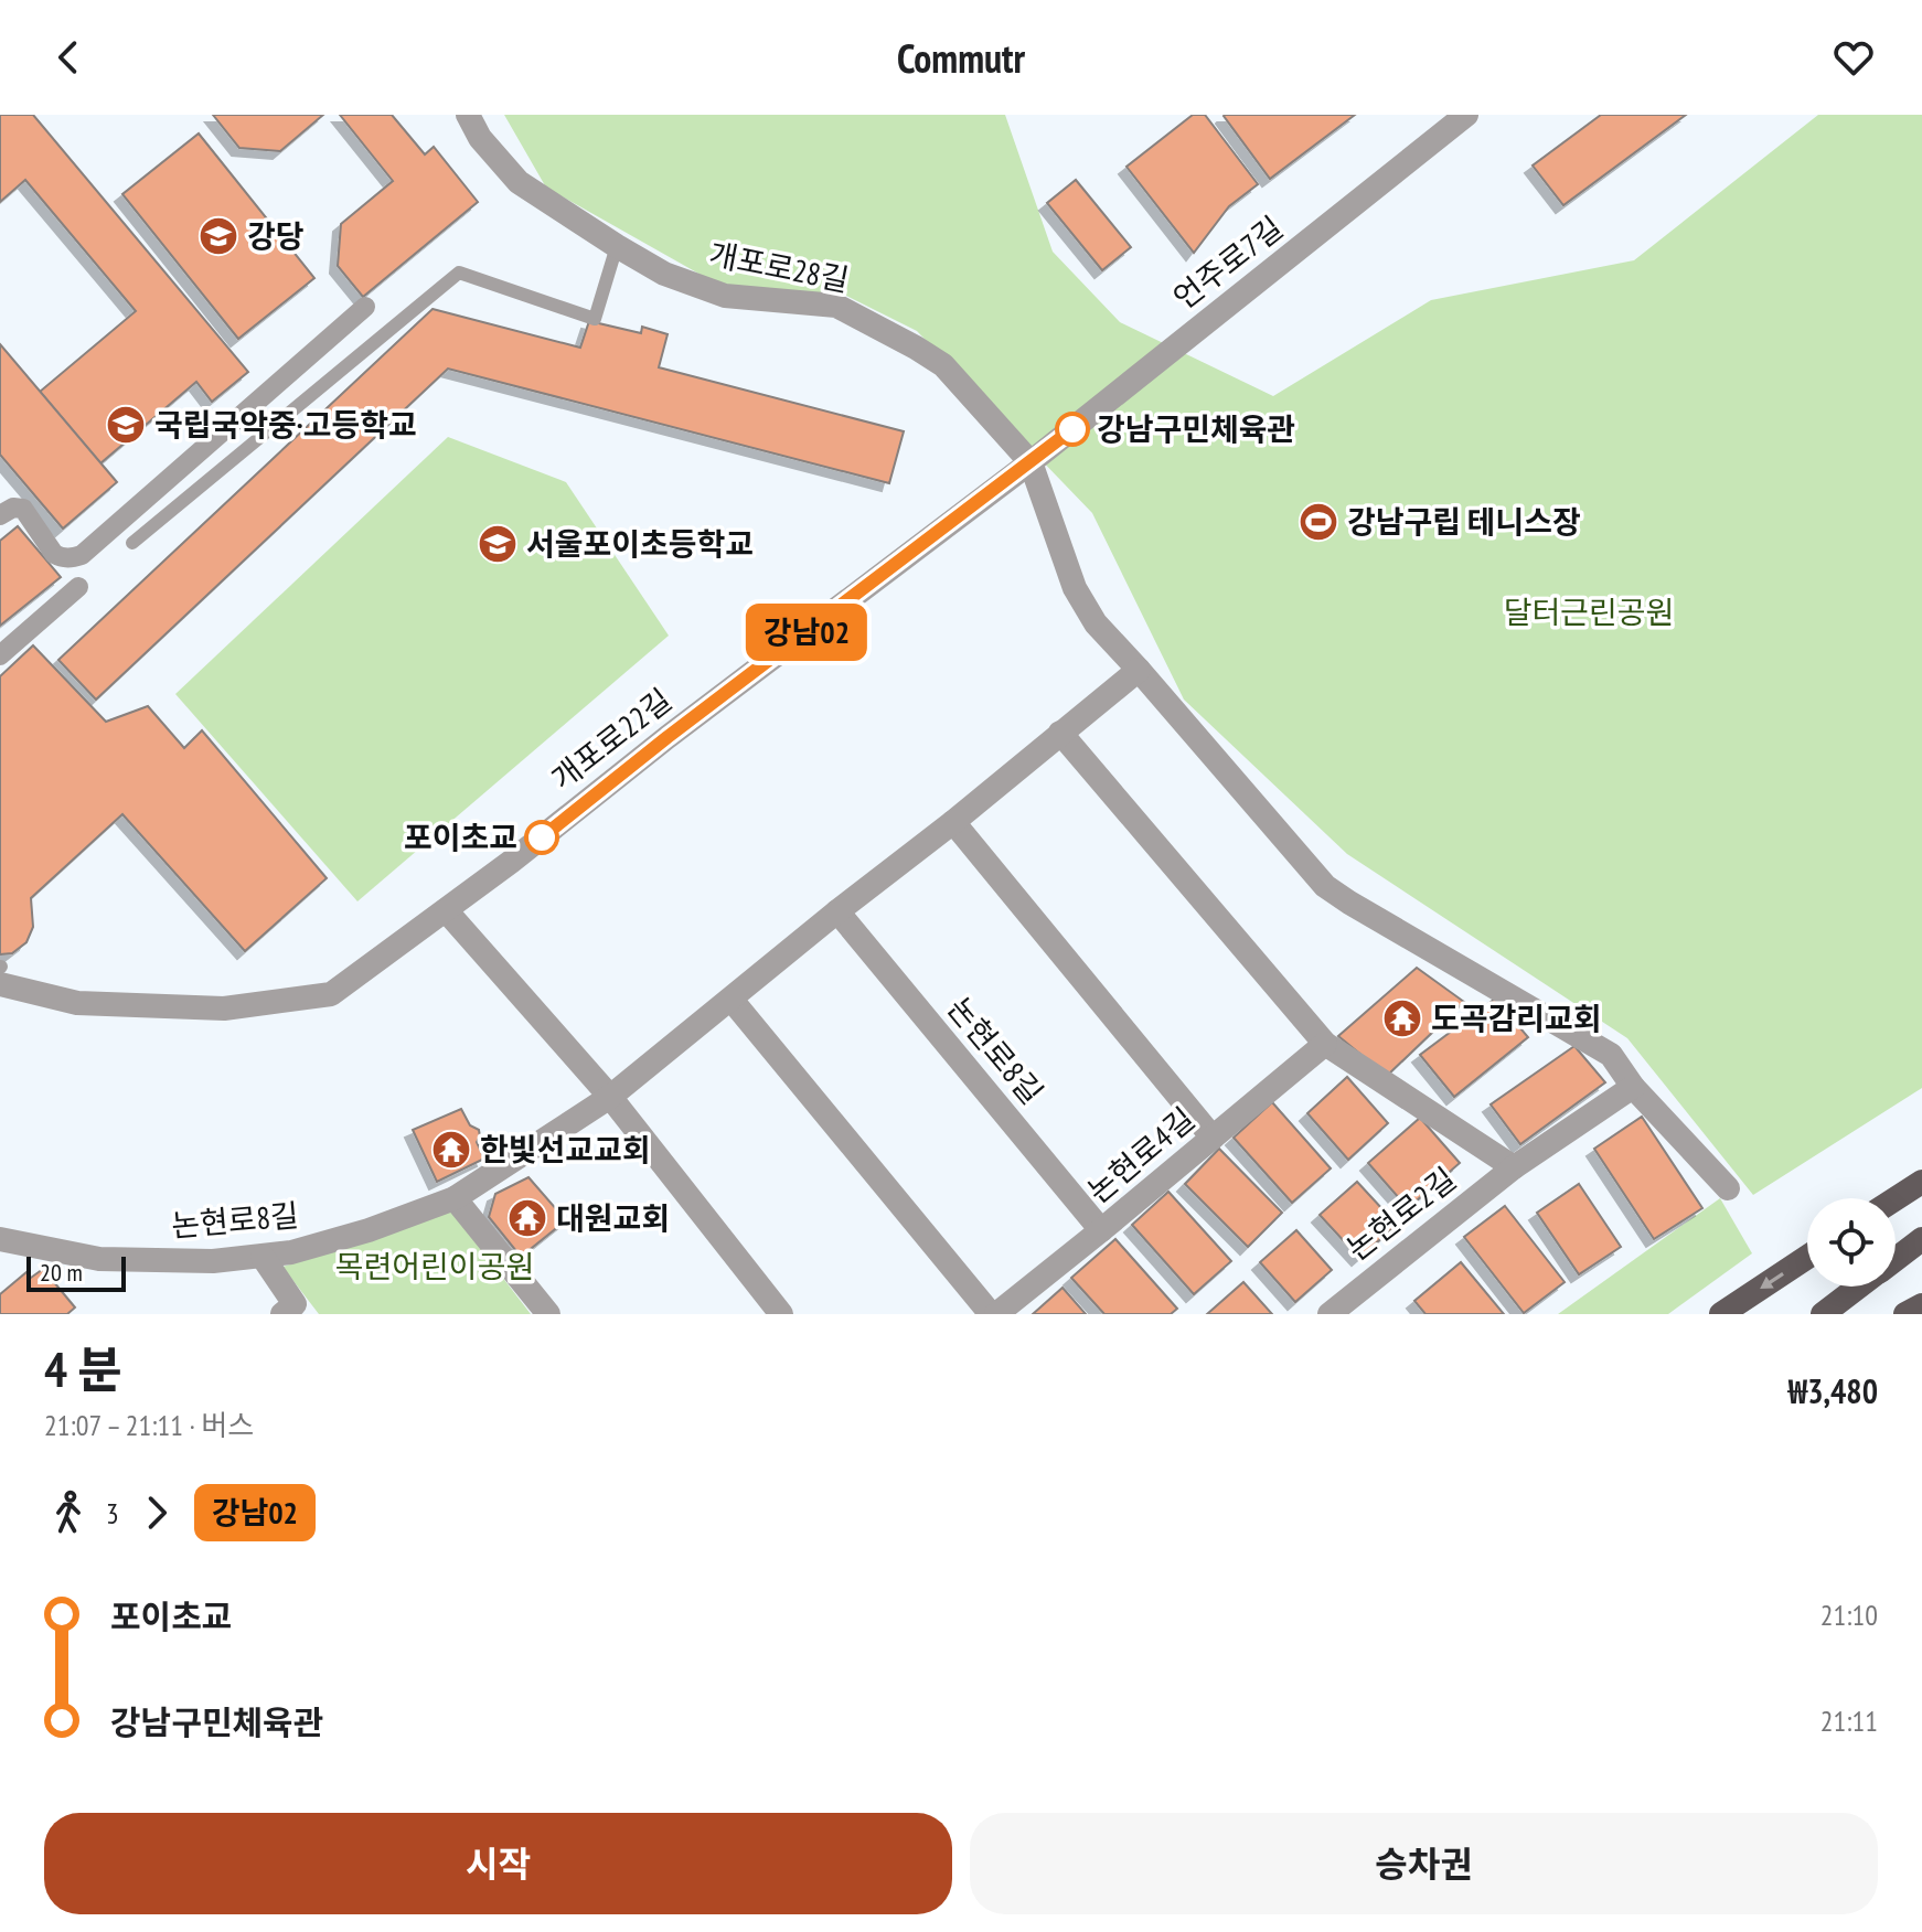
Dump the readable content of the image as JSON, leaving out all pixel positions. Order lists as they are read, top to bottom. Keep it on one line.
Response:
{"streets":{"street":["언주로7길","개포로28길","개포로22길","논현로8길","논현로4길","논현로2길"]},"crossings":[["언주로7길","개포로28길"],["언주로7길","개포로22길"],["개포로28길","개포로22길"],["논현로8길","논현로4길"],["논현로4길","논현로2길"]],"parks":["달터근린공원","목련어린이공원"],"places":{"school or university":["강당","국립국악중·고등학교","서울포이초등학교"],"other":["강남구민체육관","포이초교"],"sports":["강남구립 테니스장"],"temple":["도곡감리교회","한빛선교교회","대원교회"]},"lines":["bus line 강남02"],"scale_bar":"20 m","page":{"header":"Commutr","on_map":"강남02","scale":"20 m","heading":["4 분","21:07 – 21:11 · 버스","₩3,480"],"legs":["3","강남02"],"list":[{"name":"포이초교","value":"21:10"},{"name":"강남구민체육관","value":"21:11"}],"buttons":["시작","승차권"]}}
